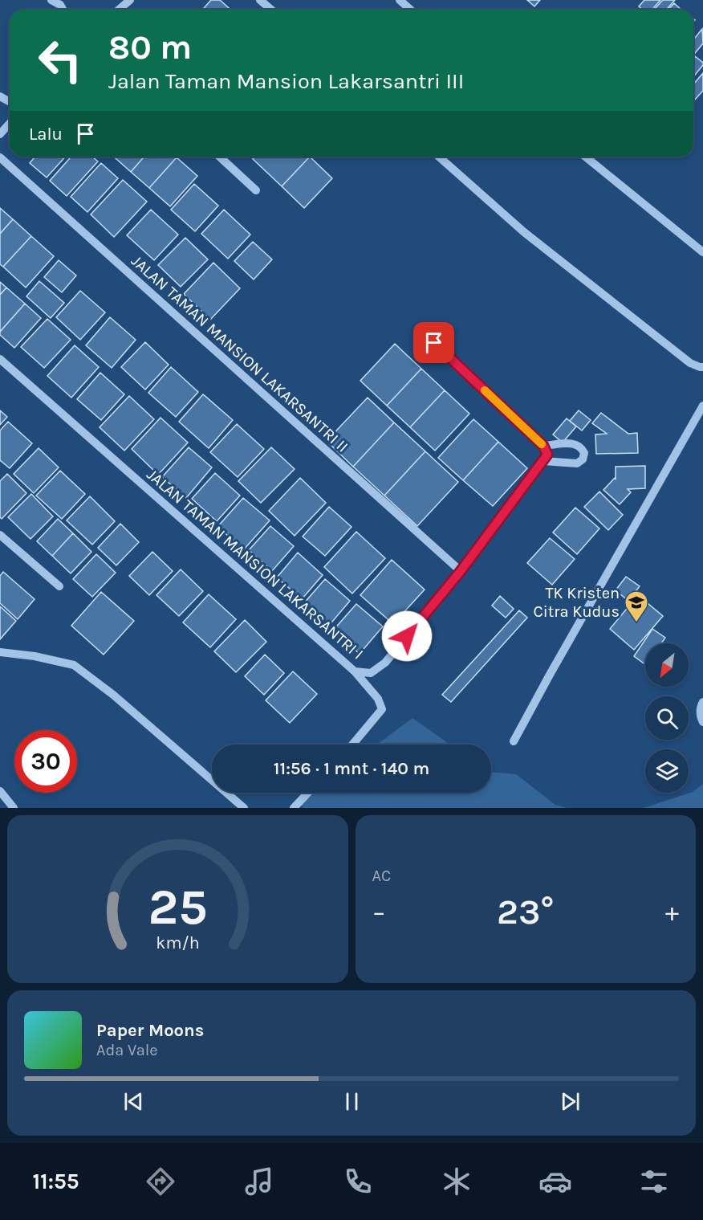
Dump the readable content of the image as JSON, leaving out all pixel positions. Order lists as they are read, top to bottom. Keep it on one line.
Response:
{"streets":{"street":["JALAN TAMAN MANSION LAKARSANTRI II","JALAN TAMAN MANSION LAKARSANTRI I"]},"crossings":[["JALAN TAMAN MANSION LAKARSANTRI II","JALAN TAMAN MANSION LAKARSANTRI I"]],"places":{"school or university":["TK Kristen Citra Kudus"]},"north":"bottom left","page":{"turn":["80 m","Jalan Taman Mansion Lakarsantri III"],"then":"Lalu","limit":"30","trip":"11:56 · 1 mnt · 140 m","tile":"AC","heat":["−","23°","+"],"song":["Paper Moons","Ada Vale"],"tabs":"11:55","gauge":["25","km/h"]}}
